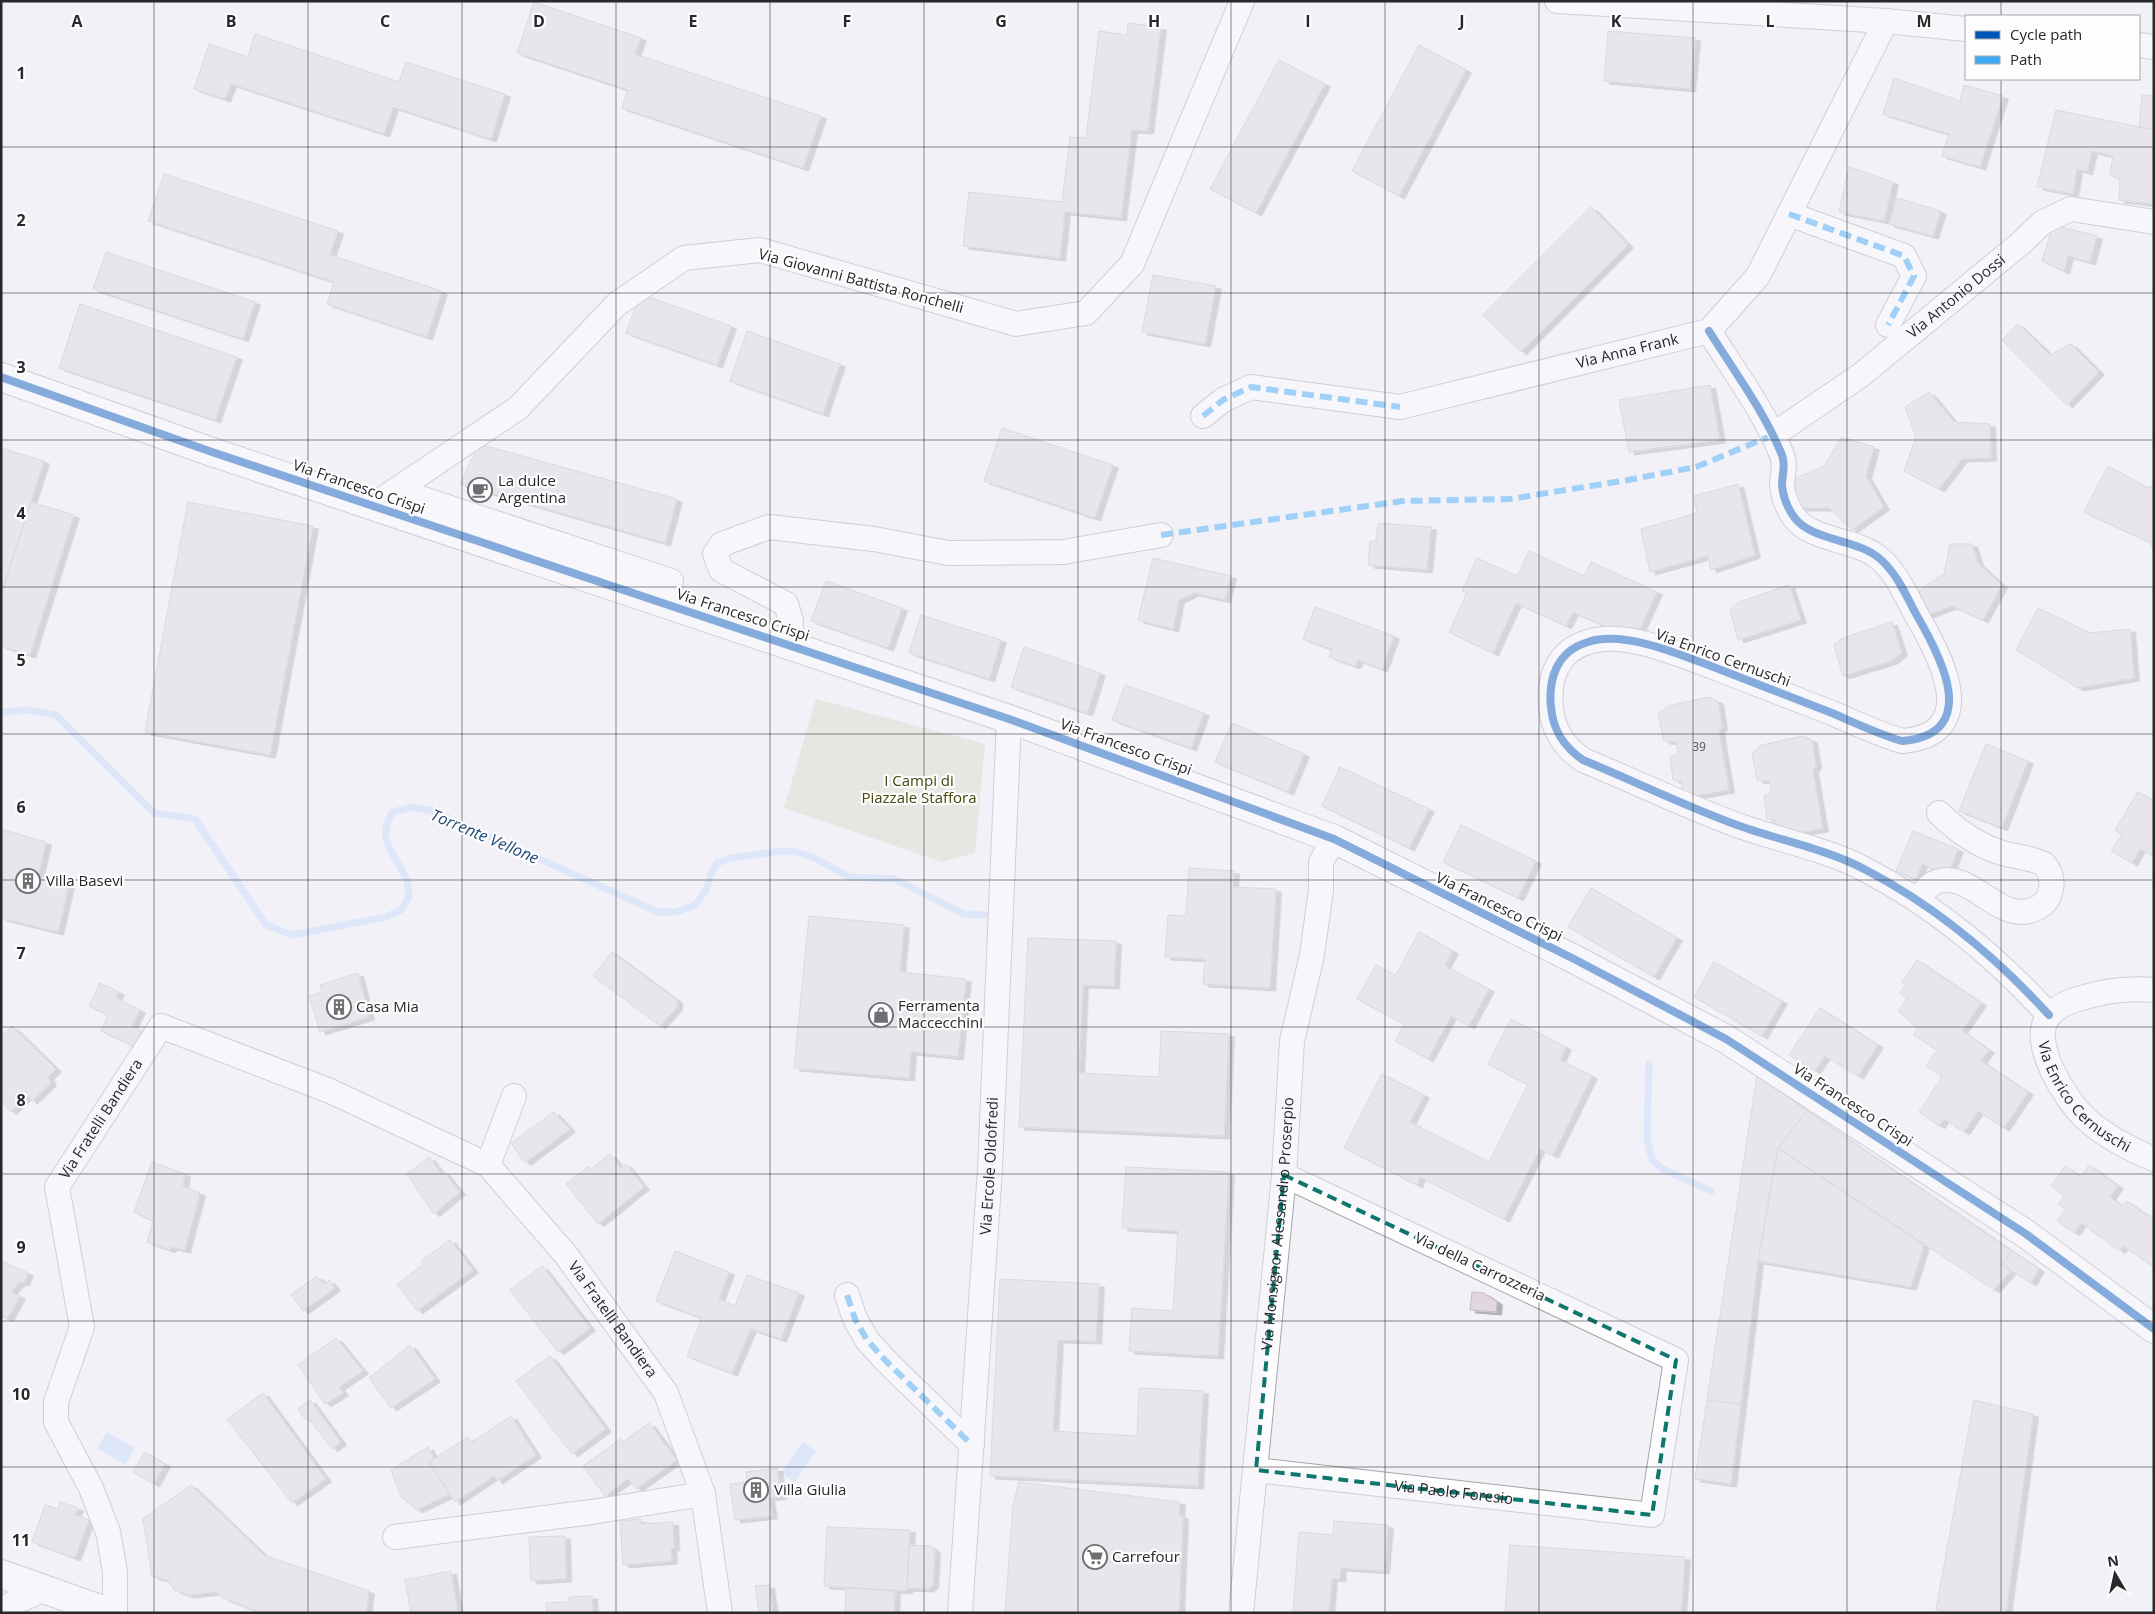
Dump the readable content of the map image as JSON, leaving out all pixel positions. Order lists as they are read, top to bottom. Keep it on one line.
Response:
{"streets":{"street":["Via Giovanni Battista Ronchelli","Via Antonio Dossi","Via Anna Frank","Via Francesco Crispi","Via Enrico Cernuschi","Via Fratelli Bandiera","Via Ercole Oldofredi","Via Monsignor Alessandro Proserpio","Via della Carrozzeria","Via Paolo Foresio"]},"crossings":[["Via Giovanni Battista Ronchelli","Via Francesco Crispi"],["Via Antonio Dossi","Via Enrico Cernuschi"],["Via Anna Frank","Via Enrico Cernuschi"],["Via Francesco Crispi","Via Ercole Oldofredi"],["Via Francesco Crispi","Via Monsignor Alessandro Proserpio"],["Via Monsignor Alessandro Proserpio","Via della Carrozzeria"],["Via Monsignor Alessandro Proserpio","Via Paolo Foresio"],["Via della Carrozzeria","Via Paolo Foresio"]],"water":["Torrente Vellone"],"parks":["I Campi di Piazzale Staffora"],"places":{"cafe":["La dulce Argentina"],"building":["Villa Basevi","Casa Mia","Villa Giulia"],"shop":["Ferramenta Maccecchini"],"supermarket":["Carrefour"]},"house_numbers":["39"],"legend":["Cycle path","Path"],"north":"top","grid":{"columns":["A","B","C","D","E","F","G","H","I","J","K","L","M"],"rows":["1","2","3","4","5","6","7","8","9","10","11"]}}
